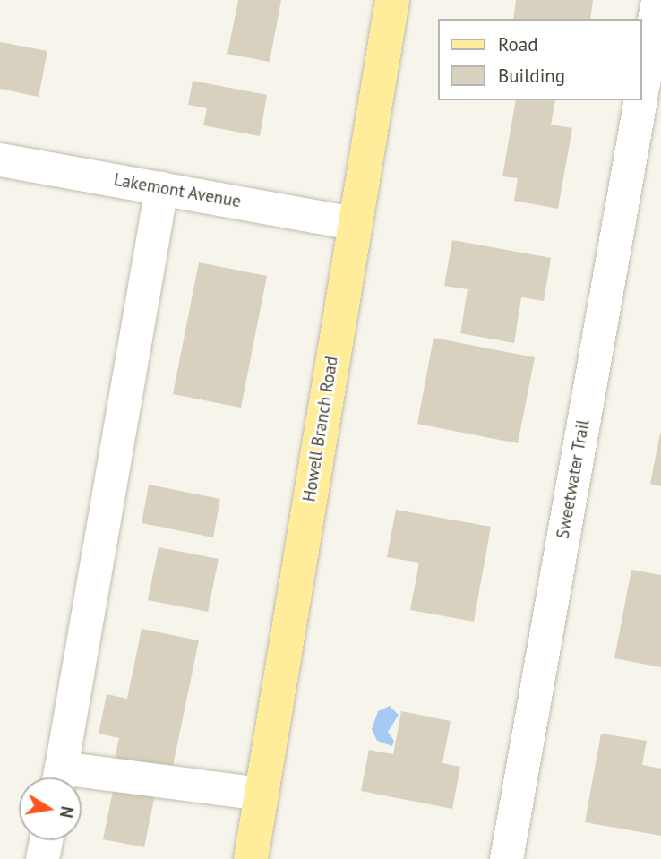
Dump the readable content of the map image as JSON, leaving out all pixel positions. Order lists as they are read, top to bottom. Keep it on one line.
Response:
{"streets":{"main road":["Howell Branch Road"],"street":["Lakemont Avenue","Sweetwater Trail"]},"crossings":[["Lakemont Avenue","Howell Branch Road"]],"legend":["Road","Building"],"north":"right"}
